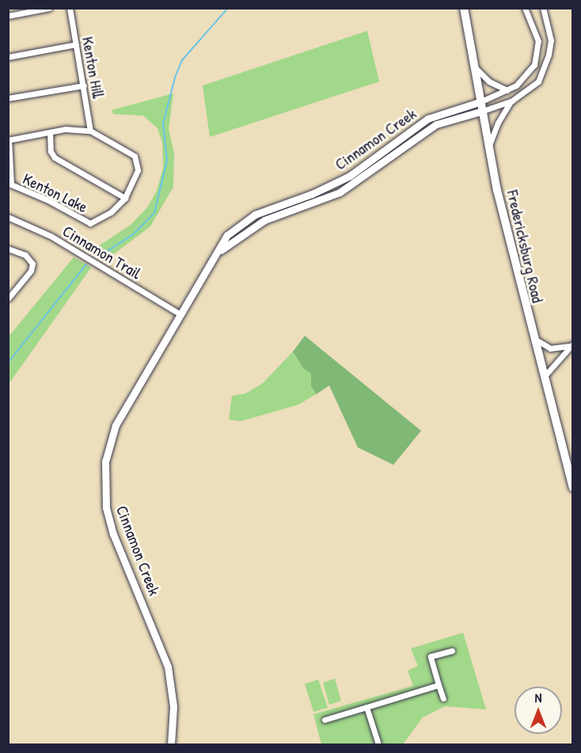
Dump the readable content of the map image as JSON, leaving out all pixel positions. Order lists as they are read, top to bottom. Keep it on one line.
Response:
{"streets":{"main road":["Fredericksburg Road"],"street":["Kenton Hill","Cinnamon Creek","Kenton Lake","Cinnamon Trail"]},"crossings":[["Cinnamon Creek","Fredericksburg Road"],["Cinnamon Creek","Cinnamon Trail"]],"north":"top"}
